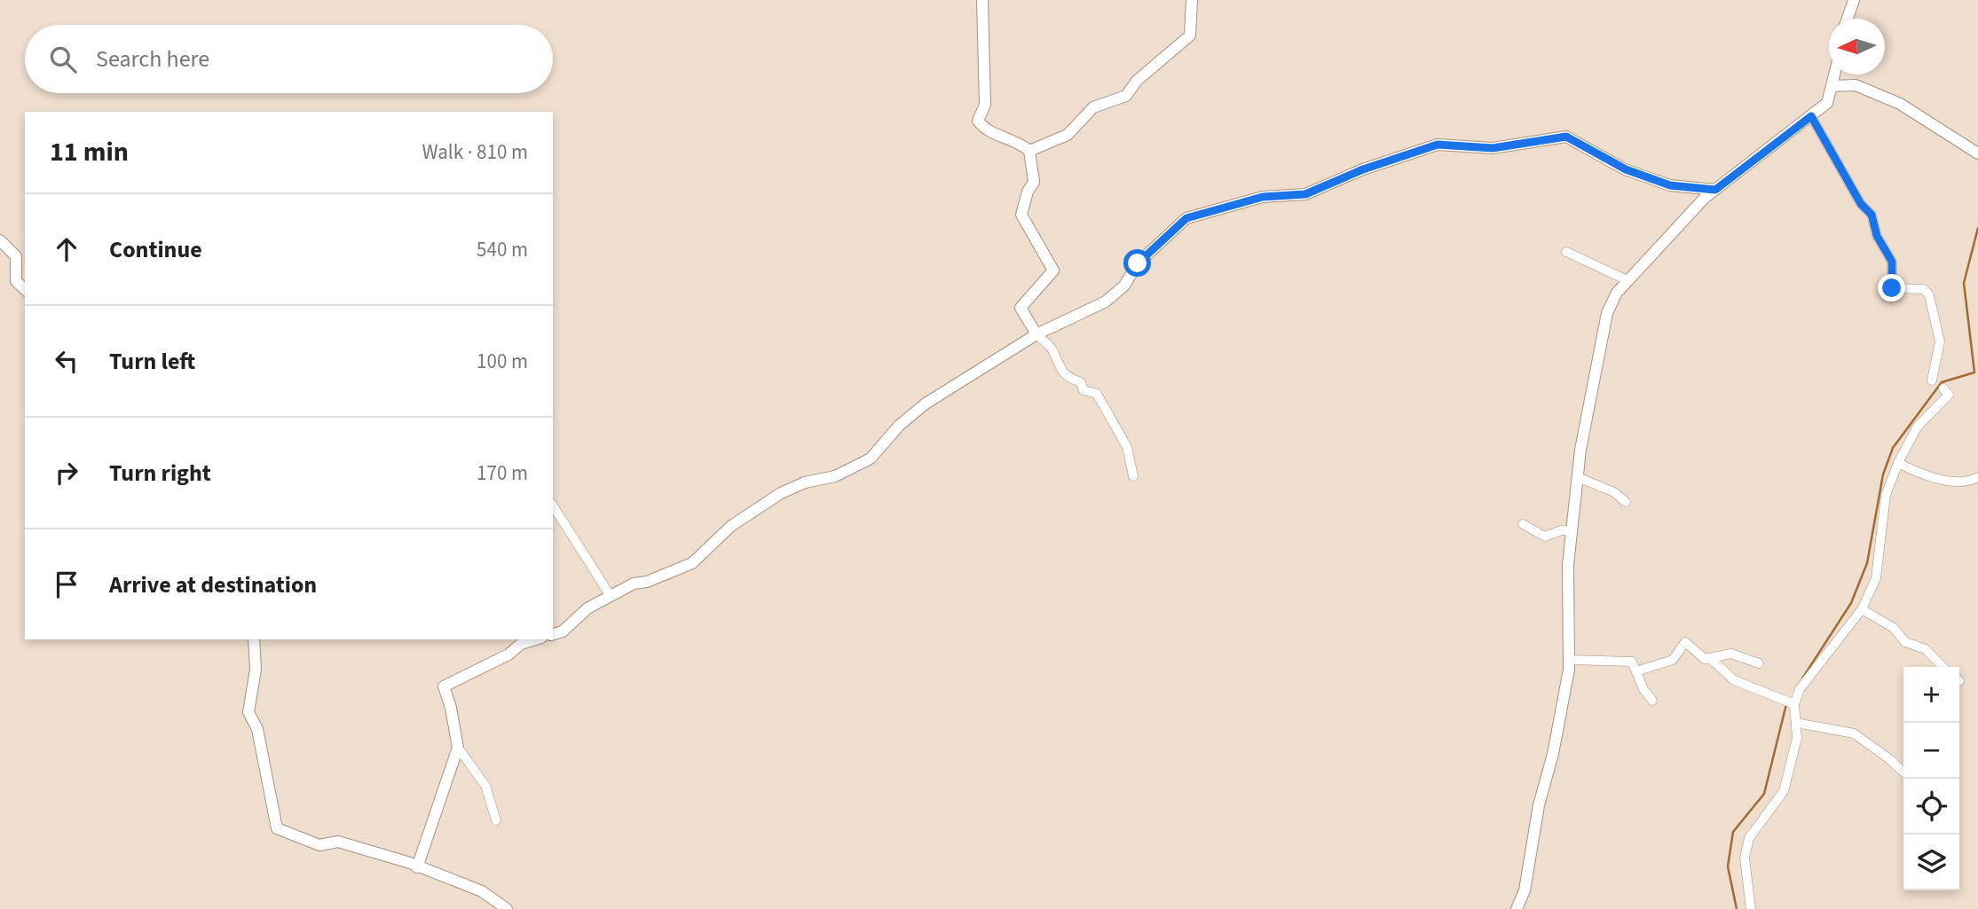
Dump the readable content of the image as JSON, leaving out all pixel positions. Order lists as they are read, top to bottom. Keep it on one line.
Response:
{"north":"left","page":{"search":"Search here","heading":["11 min","Walk · 810 m"],"list":[["Continue","540 m"],["Turn left","100 m"],["Turn right","170 m"],"Arrive at destination"],"map_buttons":["+","−"]}}
